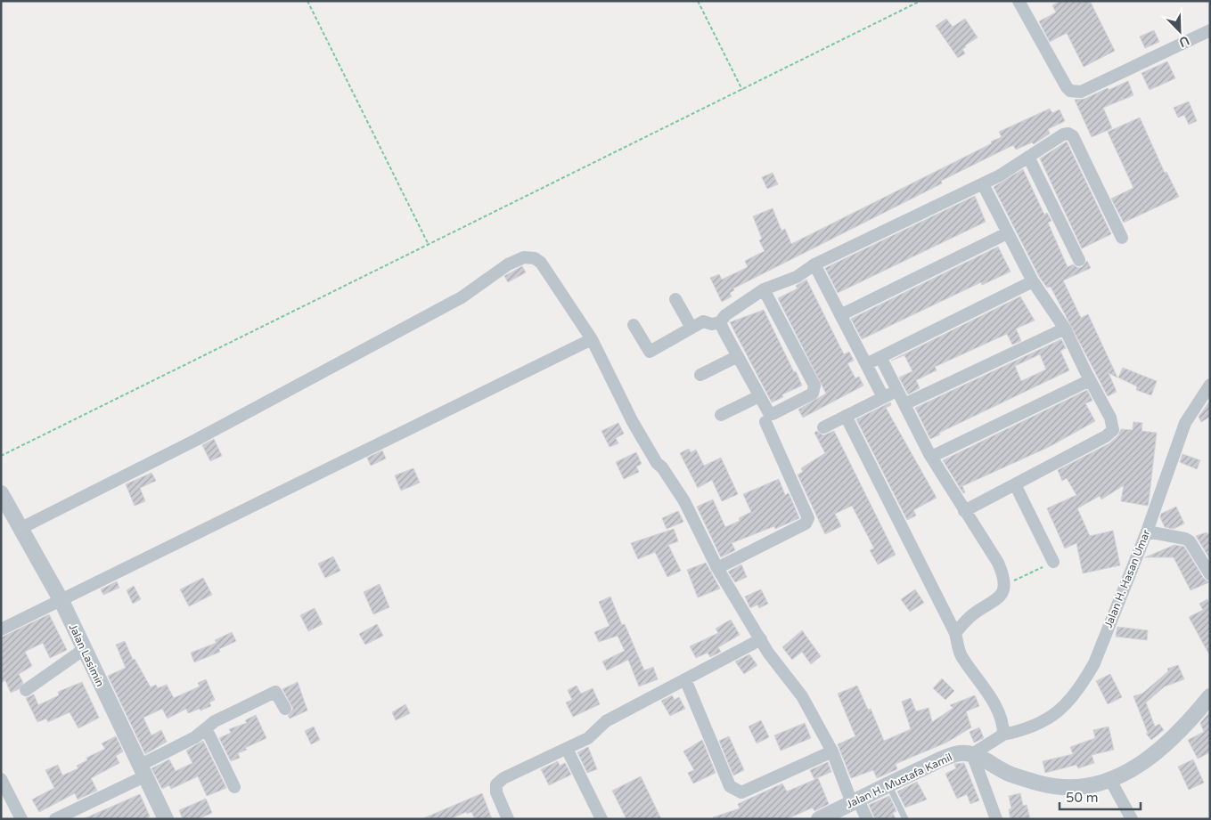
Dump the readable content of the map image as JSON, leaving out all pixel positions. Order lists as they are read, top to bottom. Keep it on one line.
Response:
{"streets":{"street":["Jalan H. Hasan Umar","Jalan Lasimin","Jalan H. Mustafa Kamil"]},"scale_bar":"50 m","north":"bottom right"}
